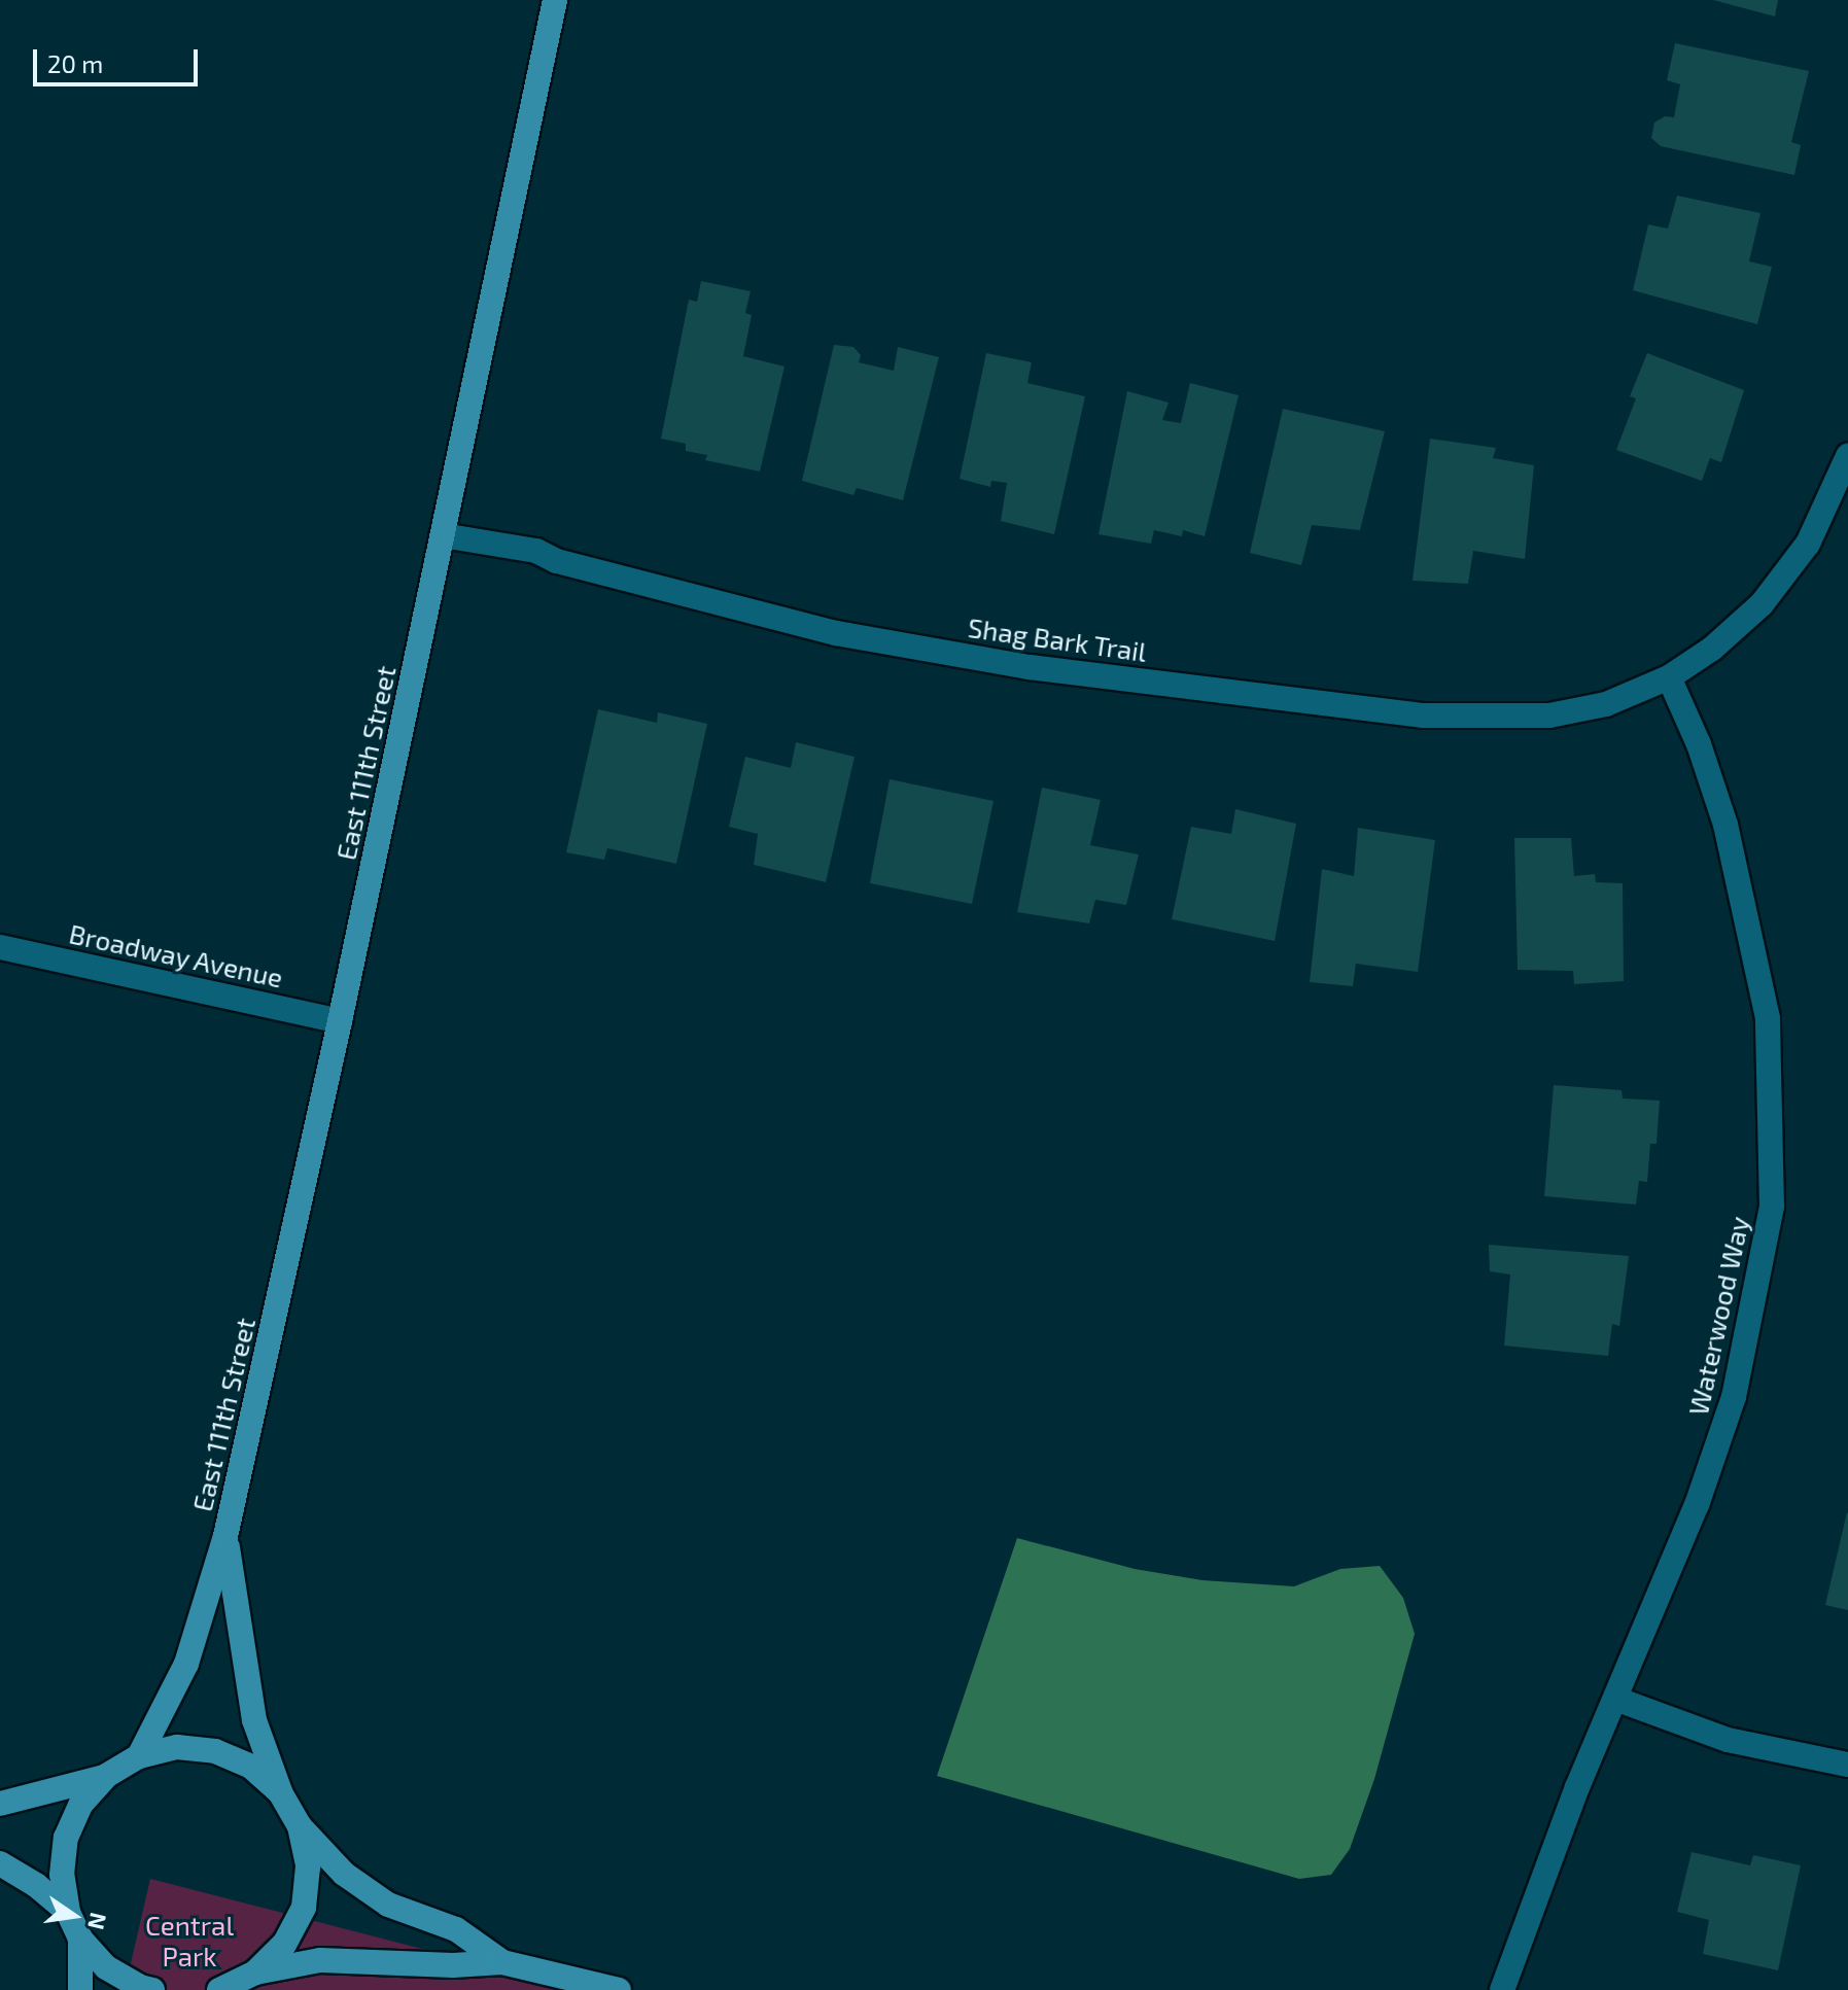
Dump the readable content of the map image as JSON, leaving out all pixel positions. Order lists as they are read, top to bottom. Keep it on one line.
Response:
{"streets":{"main road":["East 111th Street"],"street":["Shag Bark Trail","Broadway Avenue","Waterwood Way"]},"crossings":[["Shag Bark Trail","East 111th Street"],["Shag Bark Trail","Waterwood Way"],["East 111th Street","Broadway Avenue"]],"parks":["Central Park"],"scale_bar":"20 m","north":"right"}
